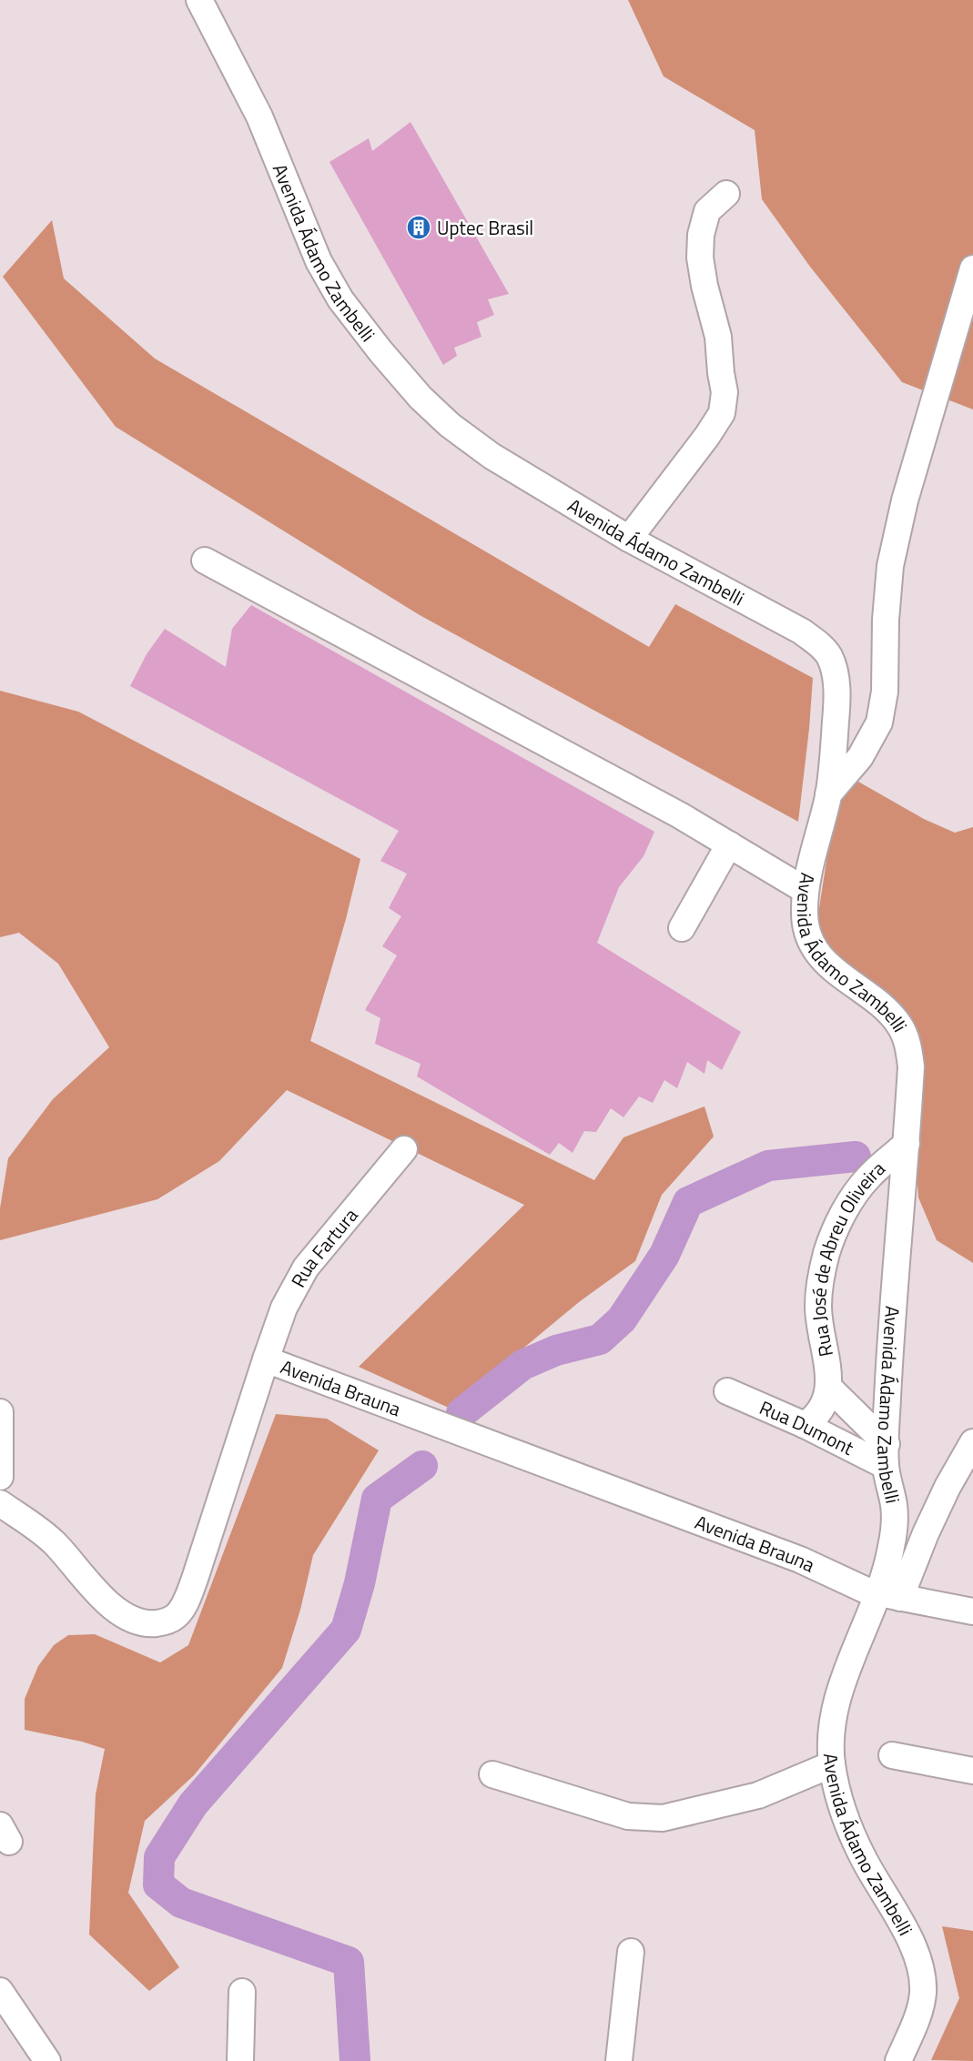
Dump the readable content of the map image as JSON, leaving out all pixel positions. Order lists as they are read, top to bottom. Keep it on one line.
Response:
{"streets":{"street":["Avenida Ádamo Zambelli","Rua Fartura","Rua José de Abreu Oliveira","Avenida Brauna","Rua Dumont"]},"crossings":[["Avenida Ádamo Zambelli","Rua José de Abreu Oliveira"],["Avenida Ádamo Zambelli","Avenida Brauna"],["Avenida Ádamo Zambelli","Rua Dumont"],["Rua Fartura","Avenida Brauna"],["Rua José de Abreu Oliveira","Rua Dumont"]],"places":{"building":["Uptec Brasil"]}}
